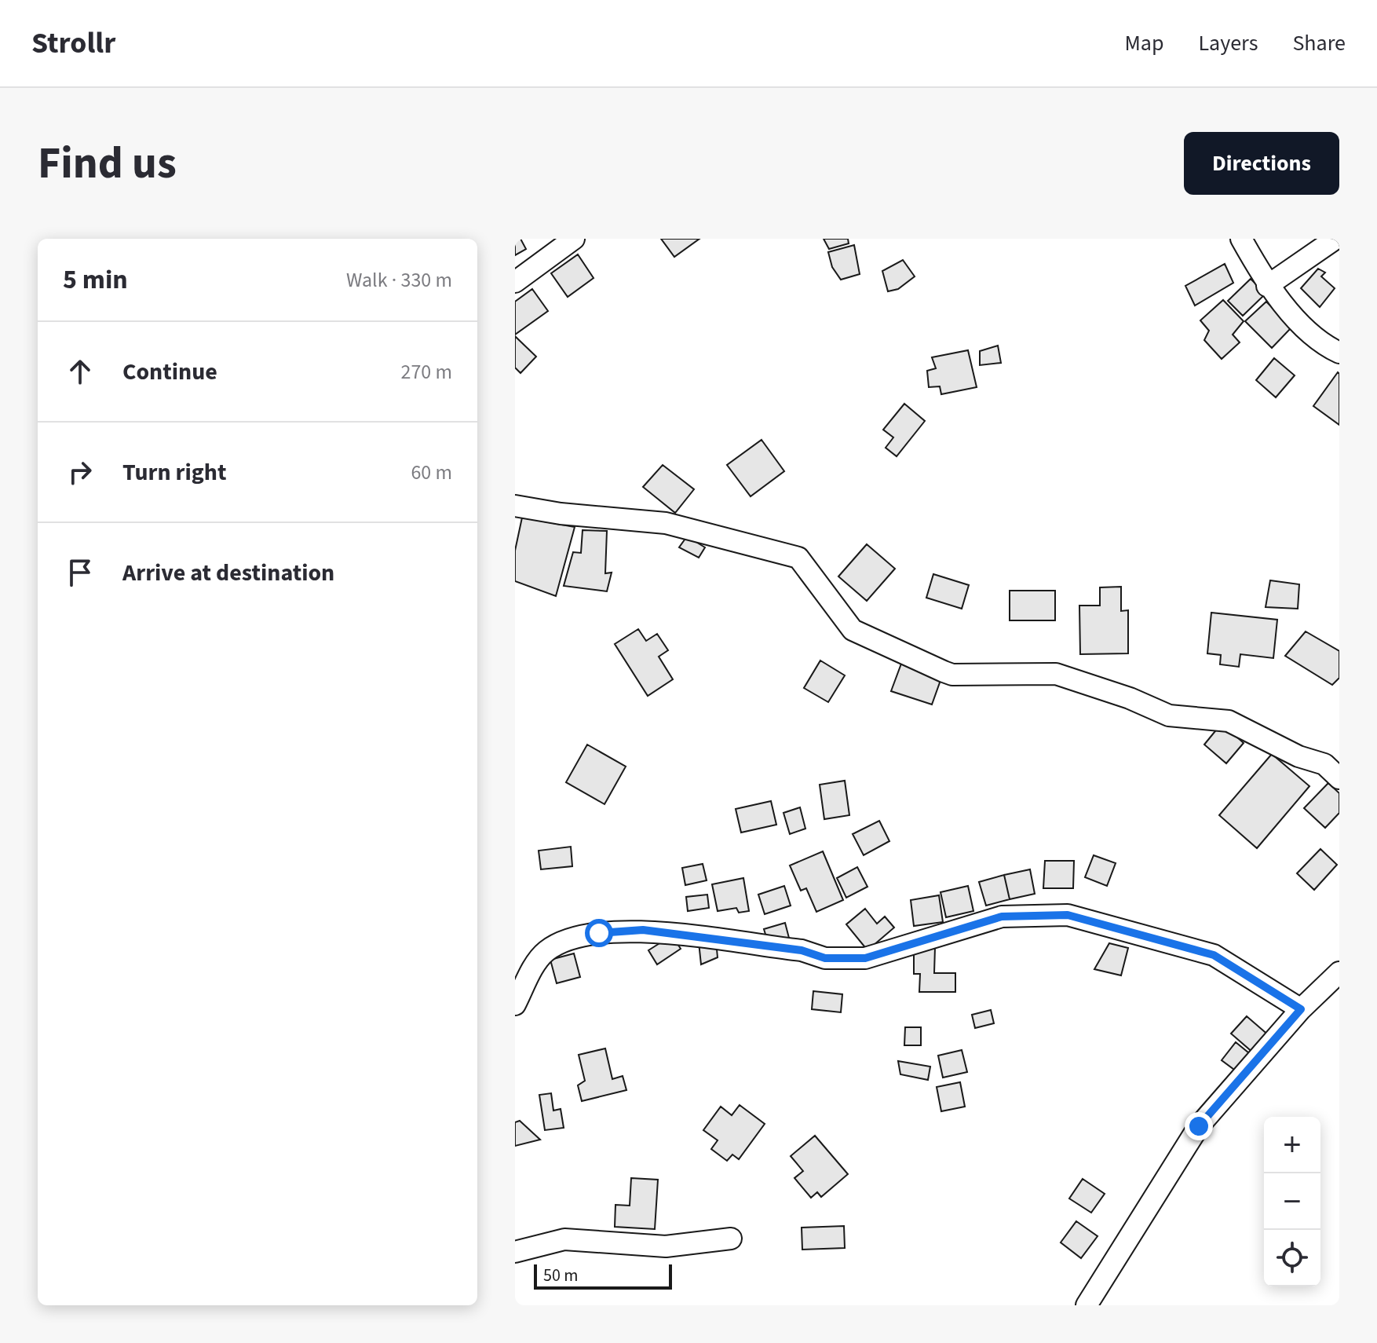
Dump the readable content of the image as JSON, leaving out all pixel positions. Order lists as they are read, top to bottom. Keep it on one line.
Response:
{"scale_bar":"50 m","page":{"header":"Strollr","nav":["Map","Layers","Share"],"buttons":"Directions","title":"Find us","heading":["5 min","Walk · 330 m"],"list":[["Continue","270 m"],["Turn right","60 m"],"Arrive at destination"],"map_buttons":["+","−"],"scale":"50 m"}}
